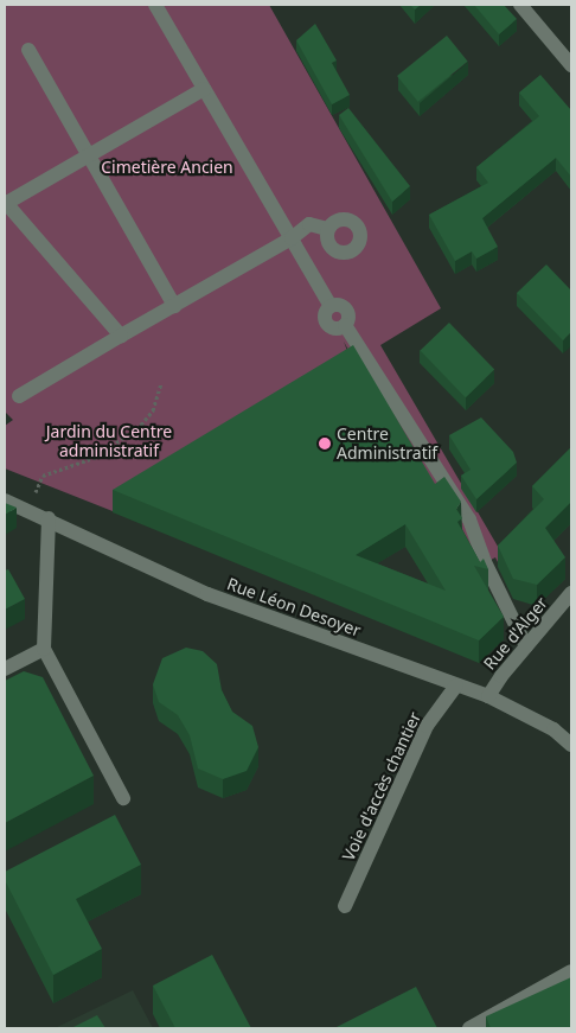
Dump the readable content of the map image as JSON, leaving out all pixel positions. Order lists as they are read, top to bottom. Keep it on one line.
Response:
{"streets":{"street":["Rue Léon Desoyer","Rue d'Alger","Voie d'accès chantier"]},"crossings":[["Rue Léon Desoyer","Rue d'Alger"],["Rue Léon Desoyer","Voie d'accès chantier"]],"parks":["Cimetière Ancien","Jardin du Centre administratif"],"places":["Centre Administratif"]}
